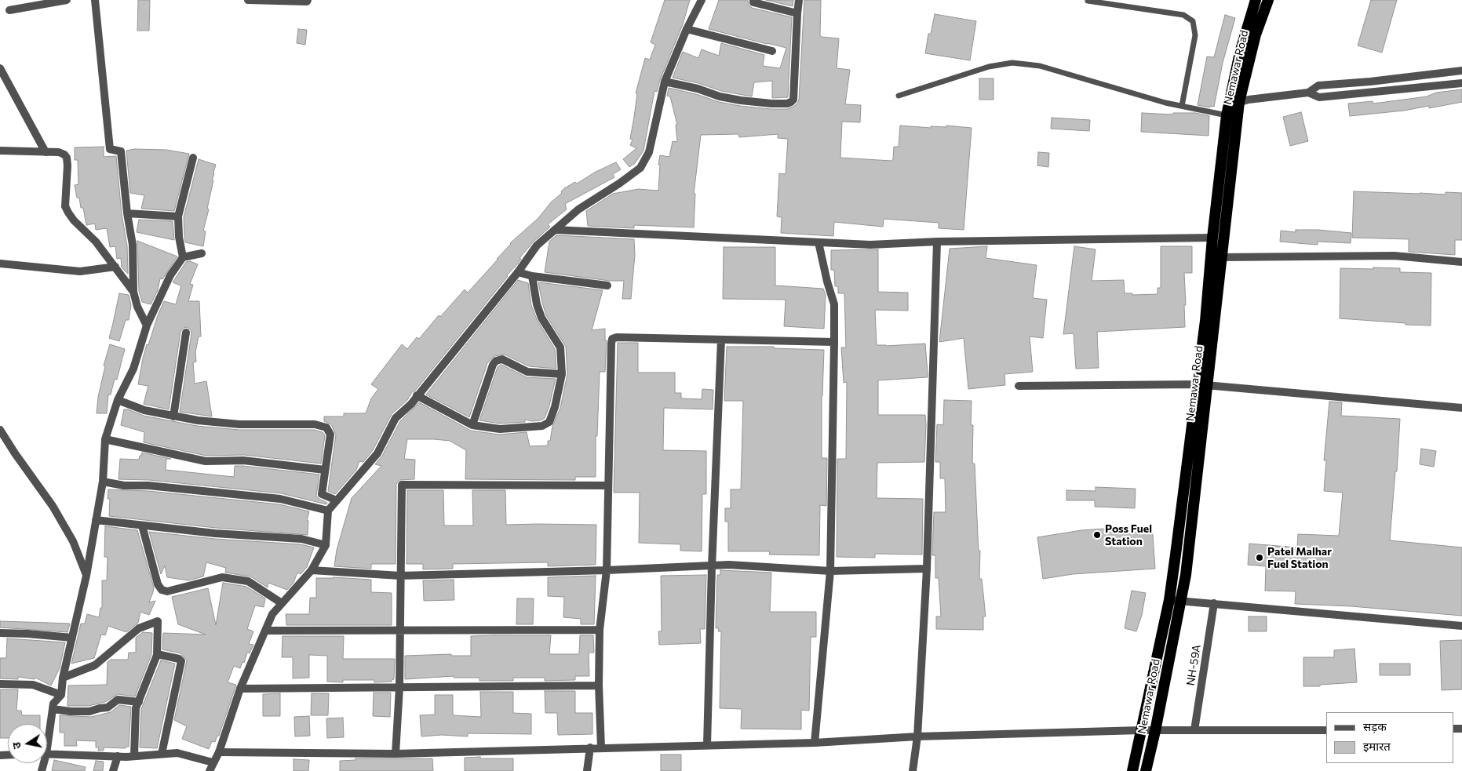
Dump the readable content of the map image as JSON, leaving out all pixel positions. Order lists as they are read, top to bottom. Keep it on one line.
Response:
{"streets":{"highway":["Nemawar Road"],"street":["NH-59A"]},"places":["Poss Fuel Station","Patel Malhar Fuel Station"],"legend":["सड़क","इमारत"],"north":"left"}
